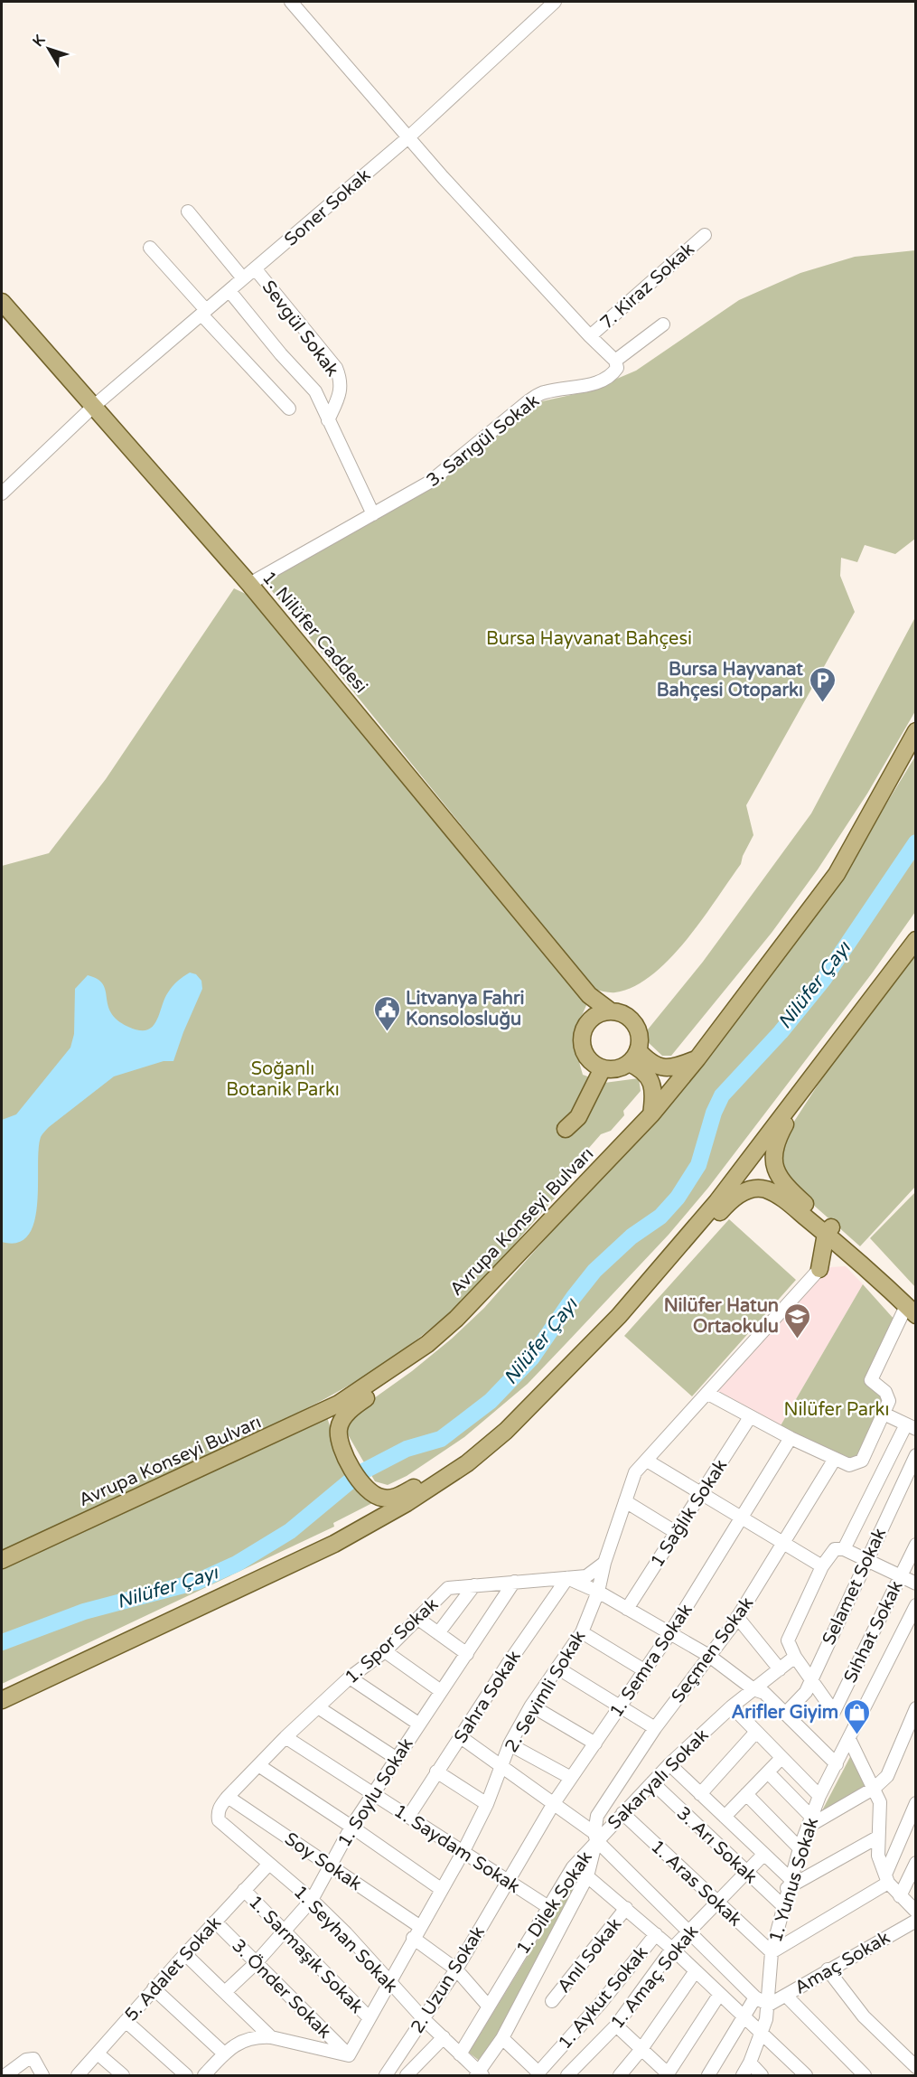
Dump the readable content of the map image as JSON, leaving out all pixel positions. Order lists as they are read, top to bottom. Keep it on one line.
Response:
{"streets":{"main road":["1. Nilüfer Caddesi","Avrupa Konseyi Bulvarı"],"street":["Soner Sokak","7. Kiraz Sokak","Sevgül Sokak","3. Sarıgül Sokak","1 Sağlık Sokak","Selamet Sokak","Sıhhat Sokak","1. Spor Sokak","Seçmen Sokak","1. Semra Sokak","2. Sevimli Sokak","Sahra Sokak","Sakaryalı Sokak","1. Soylu Sokak","3. Arı Sokak","1. Saydam Sokak","Soy Sokak","1. Yunus Sokak","1. Aras Sokak","1. Dilek Sokak","1. Seyhan Sokak","1. Sarmaşık Sokak","Anıl Sokak","Amaç Sokak","5. Adalet Sokak","1. Amaç Sokak","2. Uzun Sokak","3. Önder Sokak","1. Aykut Sokak"]},"crossings":[["Soner Sokak","Sevgül Sokak"],["Soner Sokak","1. Nilüfer Caddesi"],["3. Sarıgül Sokak","1. Nilüfer Caddesi"],["Selamet Sokak","Sıhhat Sokak"],["1. Spor Sokak","2. Sevimli Sokak"],["1. Spor Sokak","Sahra Sokak"],["1. Spor Sokak","1. Soylu Sokak"],["1. Spor Sokak","1. Saydam Sokak"],["1. Spor Sokak","Soy Sokak"],["1. Spor Sokak","1. Seyhan Sokak"],["Seçmen Sokak","Sakaryalı Sokak"],["Seçmen Sokak","1. Dilek Sokak"],["1. Semra Sokak","1. Saydam Sokak"],["1. Semra Sokak","2. Uzun Sokak"],["2. Sevimli Sokak","1. Saydam Sokak"],["2. Sevimli Sokak","Soy Sokak"],["2. Sevimli Sokak","1. Seyhan Sokak"],["2. Sevimli Sokak","1. Sarmaşık Sokak"],["2. Sevimli Sokak","3. Önder Sokak"],["Sahra Sokak","1. Saydam Sokak"],["Sakaryalı Sokak","3. Arı Sokak"],["Sakaryalı Sokak","1. Aras Sokak"],["Sakaryalı Sokak","1. Dilek Sokak"],["1. Soylu Sokak","1. Saydam Sokak"],["1. Soylu Sokak","Soy Sokak"],["1. Soylu Sokak","1. Seyhan Sokak"],["1. Soylu Sokak","1. Sarmaşık Sokak"],["1. Soylu Sokak","3. Önder Sokak"],["3. Arı Sokak","1. Yunus Sokak"],["3. Arı Sokak","1. Amaç Sokak"],["1. Saydam Sokak","1. Dilek Sokak"],["1. Saydam Sokak","2. Uzun Sokak"],["Soy Sokak","1. Seyhan Sokak"],["1. Yunus Sokak","1. Aras Sokak"],["1. Yunus Sokak","Amaç Sokak"],["1. Aras Sokak","1. Amaç Sokak"],["1. Dilek Sokak","1. Seyhan Sokak"],["1. Dilek Sokak","1. Aykut Sokak"],["1. Seyhan Sokak","5. Adalet Sokak"],["1. Seyhan Sokak","2. Uzun Sokak"],["1. Sarmaşık Sokak","5. Adalet Sokak"],["5. Adalet Sokak","3. Önder Sokak"]],"water":["Nilüfer Çayı"],"parks":["Bursa Hayvanat Bahçesi","Soğanlı Botanik Parkı","Nilüfer Parkı"],"places":{"parking":["Bursa Hayvanat Bahçesi Otoparkı"],"public building":["Litvanya Fahri Konsolosluğu"],"school or university":["Nilüfer Hatun Ortaokulu"],"shop":["Arifler Giyim"]},"north":"top left"}
